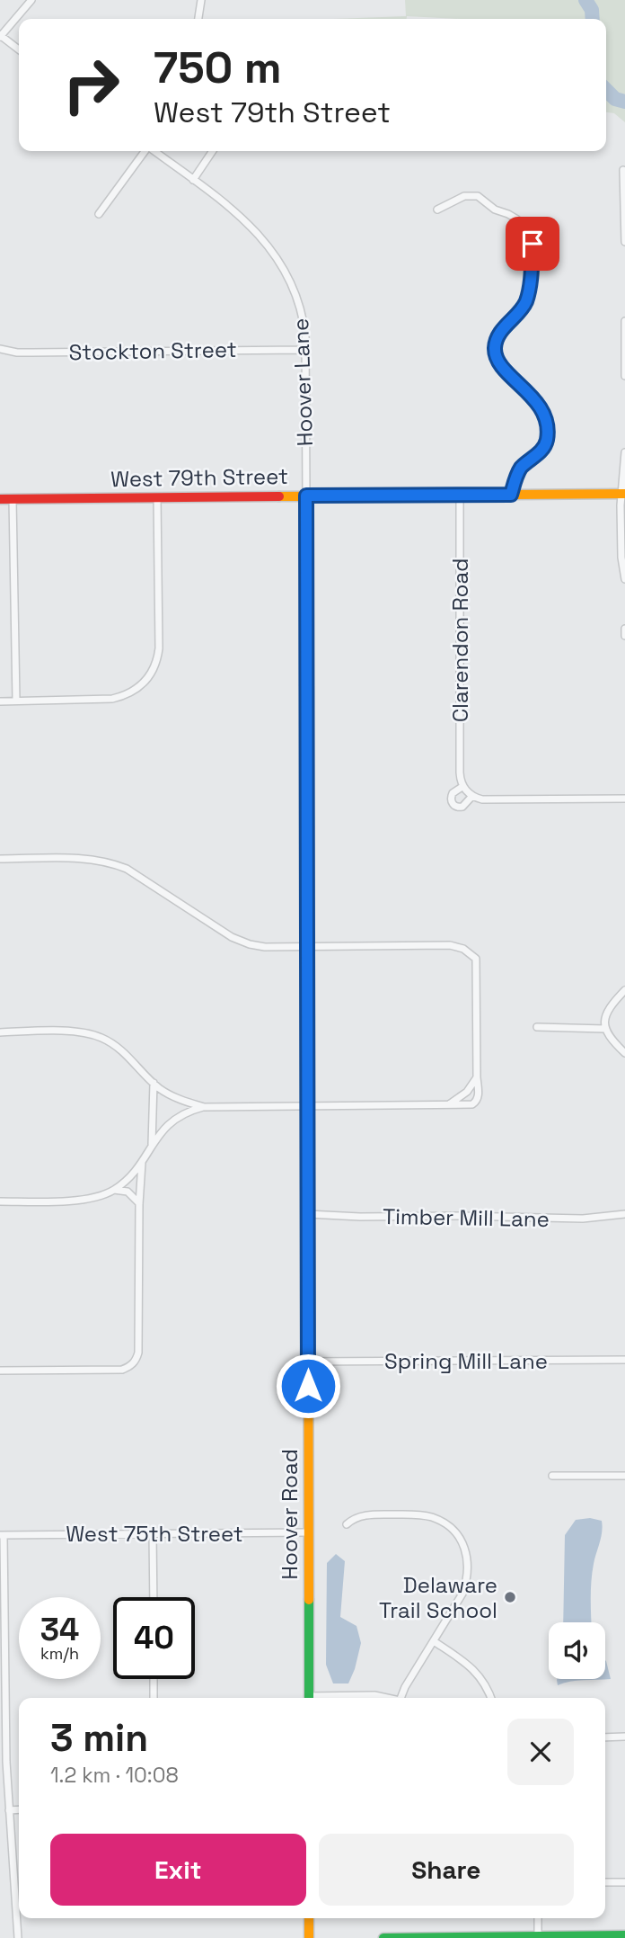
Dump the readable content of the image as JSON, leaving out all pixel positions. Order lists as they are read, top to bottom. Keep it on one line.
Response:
{"streets":{"street":["Stockton Street","Hoover Lane","West 79th Street","Clarendon Road","Timber Mill Lane","Spring Mill Lane","Hoover Road","West 75th Street"]},"crossings":[["Stockton Street","Hoover Lane"],["Hoover Lane","West 79th Street"],["Hoover Lane","Hoover Road"],["West 79th Street","Clarendon Road"],["West 79th Street","Hoover Road"],["Timber Mill Lane","Hoover Road"],["Spring Mill Lane","Hoover Road"],["Hoover Road","West 75th Street"]],"places":["Delaware Trail School"],"page":{"turn":["750 m","West 79th Street"],"speed":"34 km/h","limit":"40","heading":["3 min","1.2 km · 10:08"],"buttons":["Exit","Share"]}}
